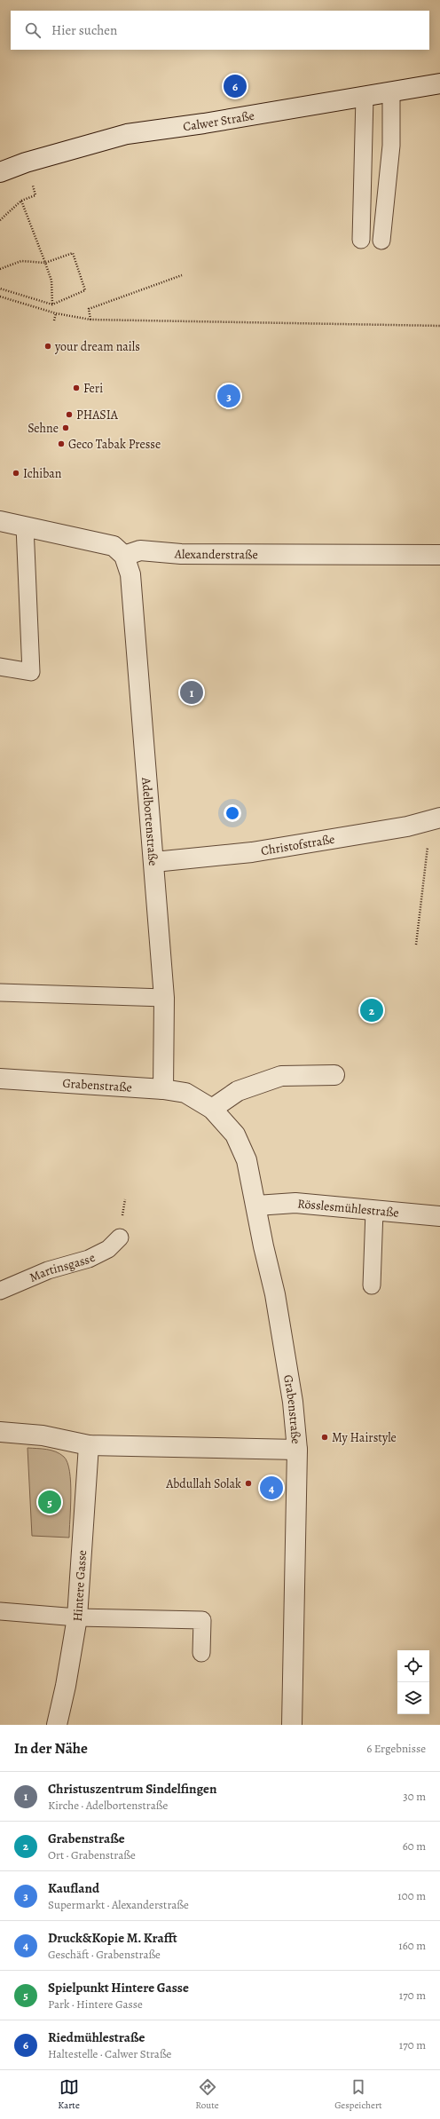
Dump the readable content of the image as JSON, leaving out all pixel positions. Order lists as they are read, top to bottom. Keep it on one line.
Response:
{"streets":{"street":["Calwer Straße","Alexanderstraße","Adelbortenstraße","Christofstraße","Grabenstraße","Rösslesmühlestraße","Hintere Gasse"],"lane":["Martinsgasse"]},"crossings":[["Alexanderstraße","Adelbortenstraße"],["Adelbortenstraße","Christofstraße"],["Adelbortenstraße","Grabenstraße"],["Grabenstraße","Rösslesmühlestraße"]],"places":["your dream nails","Feri","PHASIA","Sehne","Geco Tabak Presse","Ichiban","My Hairstyle","Abdullah Solak"],"page":{"search":"Hier suchen","pins":["6","3","1","2","4","5"],"heading":["In der Nähe","6 Ergebnisse"],"list":[{"mark":"1","name":"Christuszentrum Sindelfingen","note":"Kirche · Adelbortenstraße","value":"30 m"},{"mark":"2","name":"Grabenstraße","note":"Ort · Grabenstraße","value":"60 m"},{"mark":"3","name":"Kaufland","note":"Supermarkt · Alexanderstraße","value":"100 m"},{"mark":"4","name":"Druck&Kopie M. Krafft","note":"Geschäft · Grabenstraße","value":"160 m"},{"mark":"5","name":"Spielpunkt Hintere Gasse","note":"Park · Hintere Gasse","value":"170 m"},{"mark":"6","name":"Riedmühlestraße","note":"Haltestelle · Calwer Straße","value":"170 m"}],"nav":["Karte","Route","Gespeichert"]}}
